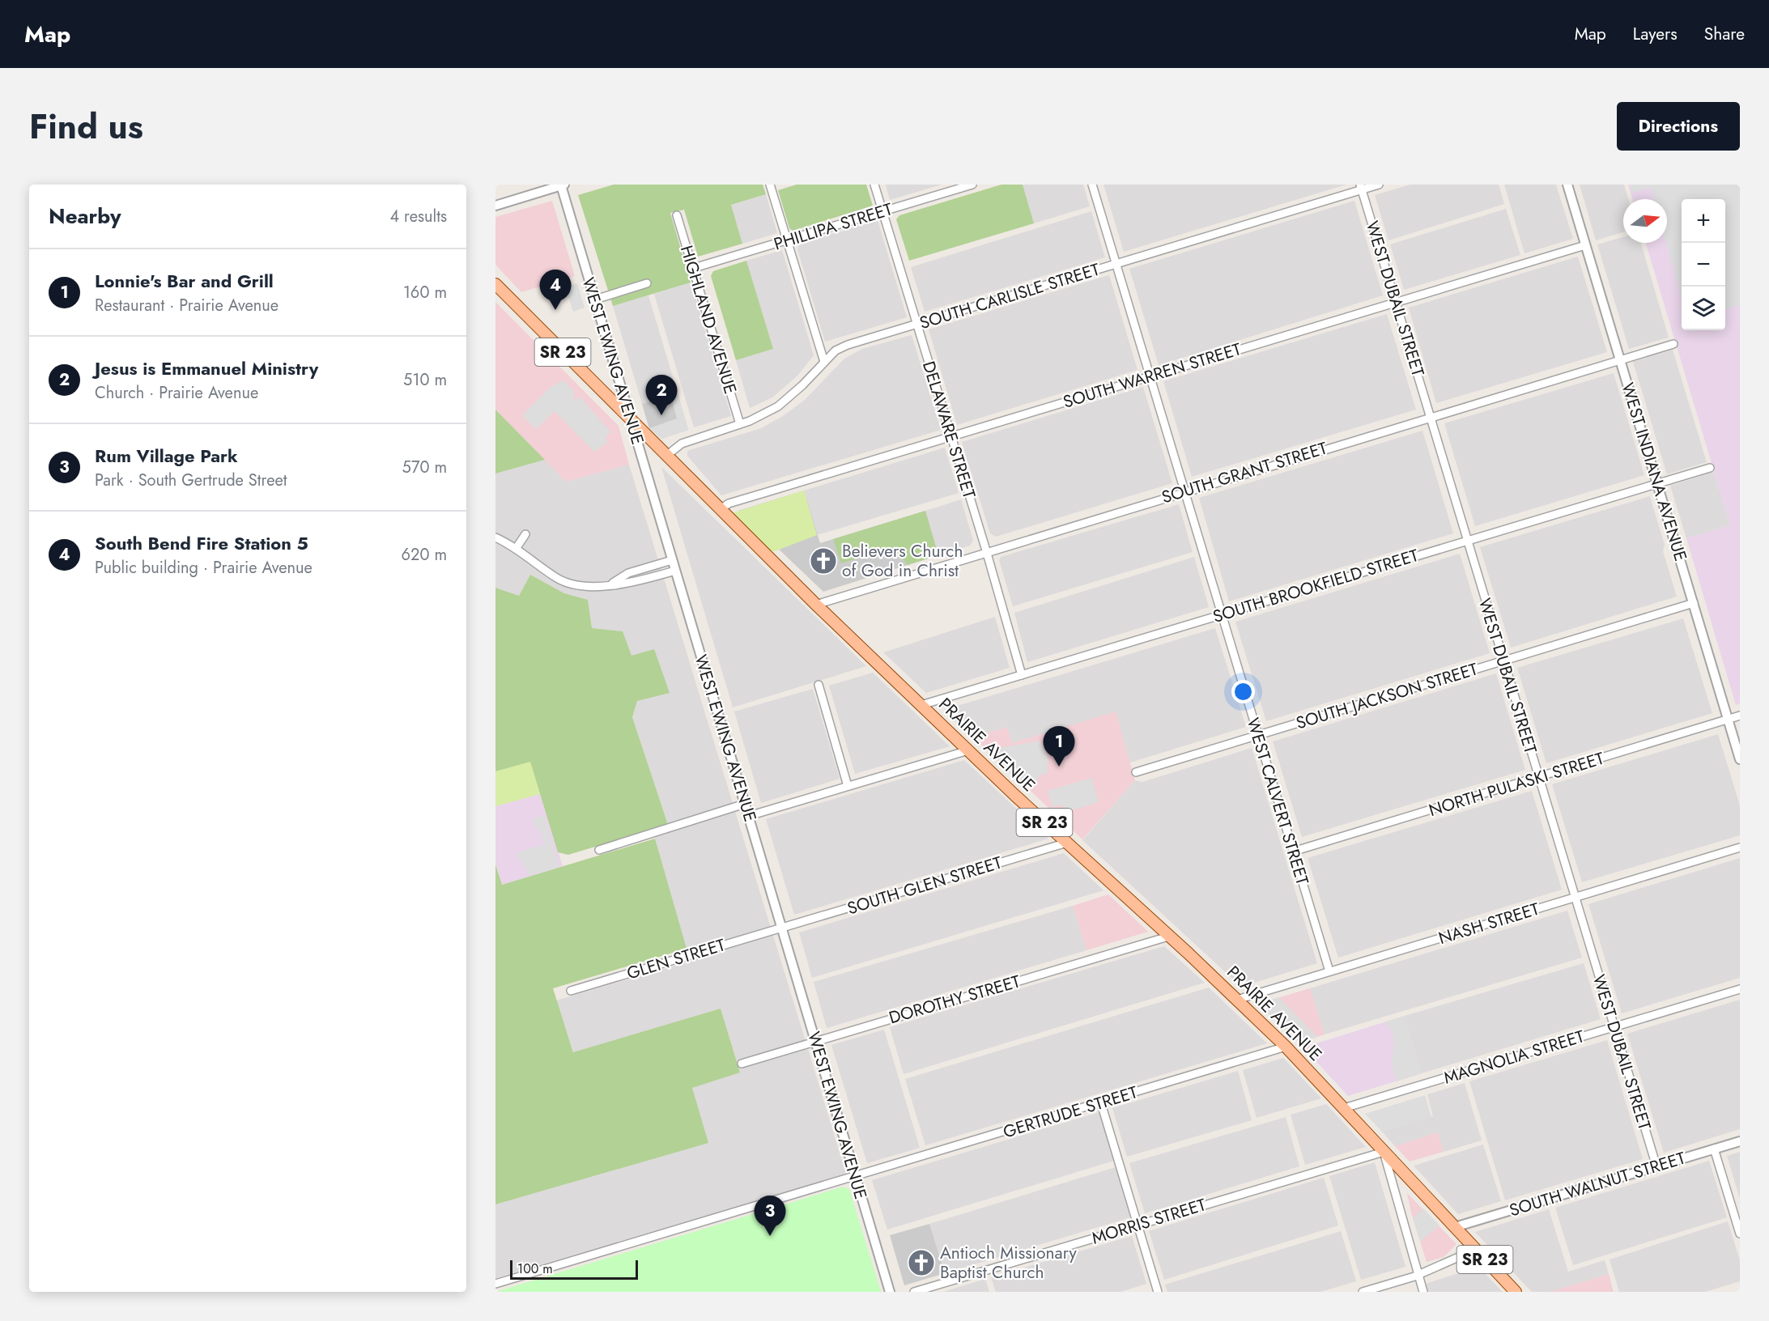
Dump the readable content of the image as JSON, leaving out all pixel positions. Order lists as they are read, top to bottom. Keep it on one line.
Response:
{"streets":{"main road":["SR 23","PRAIRIE AVENUE"],"street":["PHILLIPA STREET","SOUTH CARLISLE STREET","WEST DUBAIL STREET","HIGHLAND AVENUE","WEST EWING AVENUE","SOUTH WARREN STREET","DELAWARE STREET","WEST INDIANA AVENUE","SOUTH GRANT STREET","SOUTH BROOKFIELD STREET","SOUTH JACKSON STREET","NORTH PULASKI STREET","WEST CALVERT STREET","SOUTH GLEN STREET","NASH STREET","GLEN STREET","DOROTHY STREET","MAGNOLIA STREET","GERTRUDE STREET","SOUTH WALNUT STREET","MORRIS STREET"]},"crossings":[["PHILLIPA STREET","HIGHLAND AVENUE"],["PHILLIPA STREET","DELAWARE STREET"],["SOUTH CARLISLE STREET","WEST DUBAIL STREET"],["SOUTH CARLISLE STREET","HIGHLAND AVENUE"],["SOUTH CARLISLE STREET","DELAWARE STREET"],["SOUTH CARLISLE STREET","PRAIRIE AVENUE"],["SOUTH CARLISLE STREET","WEST CALVERT STREET"],["WEST DUBAIL STREET","SOUTH WARREN STREET"],["WEST DUBAIL STREET","SOUTH GRANT STREET"],["WEST DUBAIL STREET","SOUTH BROOKFIELD STREET"],["WEST DUBAIL STREET","SOUTH JACKSON STREET"],["WEST DUBAIL STREET","NORTH PULASKI STREET"],["WEST DUBAIL STREET","NASH STREET"],["WEST DUBAIL STREET","MAGNOLIA STREET"],["WEST DUBAIL STREET","SOUTH WALNUT STREET"],["WEST EWING AVENUE","PRAIRIE AVENUE"],["WEST EWING AVENUE","SOUTH GLEN STREET"],["WEST EWING AVENUE","GLEN STREET"],["WEST EWING AVENUE","DOROTHY STREET"],["WEST EWING AVENUE","GERTRUDE STREET"],["SOUTH WARREN STREET","DELAWARE STREET"],["SOUTH WARREN STREET","WEST INDIANA AVENUE"],["SOUTH WARREN STREET","PRAIRIE AVENUE"],["SOUTH WARREN STREET","WEST CALVERT STREET"],["DELAWARE STREET","SOUTH GRANT STREET"],["DELAWARE STREET","SOUTH BROOKFIELD STREET"],["WEST INDIANA AVENUE","SOUTH GRANT STREET"],["WEST INDIANA AVENUE","SOUTH BROOKFIELD STREET"],["WEST INDIANA AVENUE","SOUTH JACKSON STREET"],["WEST INDIANA AVENUE","NORTH PULASKI STREET"],["SOUTH GRANT STREET","PRAIRIE AVENUE"],["SOUTH GRANT STREET","WEST CALVERT STREET"],["SOUTH BROOKFIELD STREET","PRAIRIE AVENUE"],["SOUTH BROOKFIELD STREET","WEST CALVERT STREET"],["SOUTH JACKSON STREET","WEST CALVERT STREET"],["PRAIRIE AVENUE","SOUTH GLEN STREET"],["PRAIRIE AVENUE","NASH STREET"],["PRAIRIE AVENUE","DOROTHY STREET"],["PRAIRIE AVENUE","MAGNOLIA STREET"],["PRAIRIE AVENUE","GERTRUDE STREET"],["PRAIRIE AVENUE","SOUTH WALNUT STREET"],["PRAIRIE AVENUE","MORRIS STREET"],["NORTH PULASKI STREET","WEST CALVERT STREET"],["WEST CALVERT STREET","NASH STREET"],["SOUTH GLEN STREET","GLEN STREET"]],"places":{"church":["Believers Church of God in Christ","Antioch Missionary Baptist Church"]},"scale_bar":"100 m","north":"right","page":{"header":"Map","nav":["Map","Layers","Share"],"title":"Find us","buttons":"Directions","heading":["Nearby","4 results"],"map_buttons":["+","−"],"list":[{"mark":"1","name":"Lonnie's Bar and Grill","note":"Restaurant · Prairie Avenue","value":"160 m"},{"mark":"2","name":"Jesus is Emmanuel Ministry","note":"Church · Prairie Avenue","value":"510 m"},{"mark":"3","name":"Rum Village Park","note":"Park · South Gertrude Street","value":"570 m"},{"mark":"4","name":"South Bend Fire Station 5","note":"Public building · Prairie Avenue","value":"620 m"}],"pins":["4","2","1","3"],"scale":"100 m"}}
